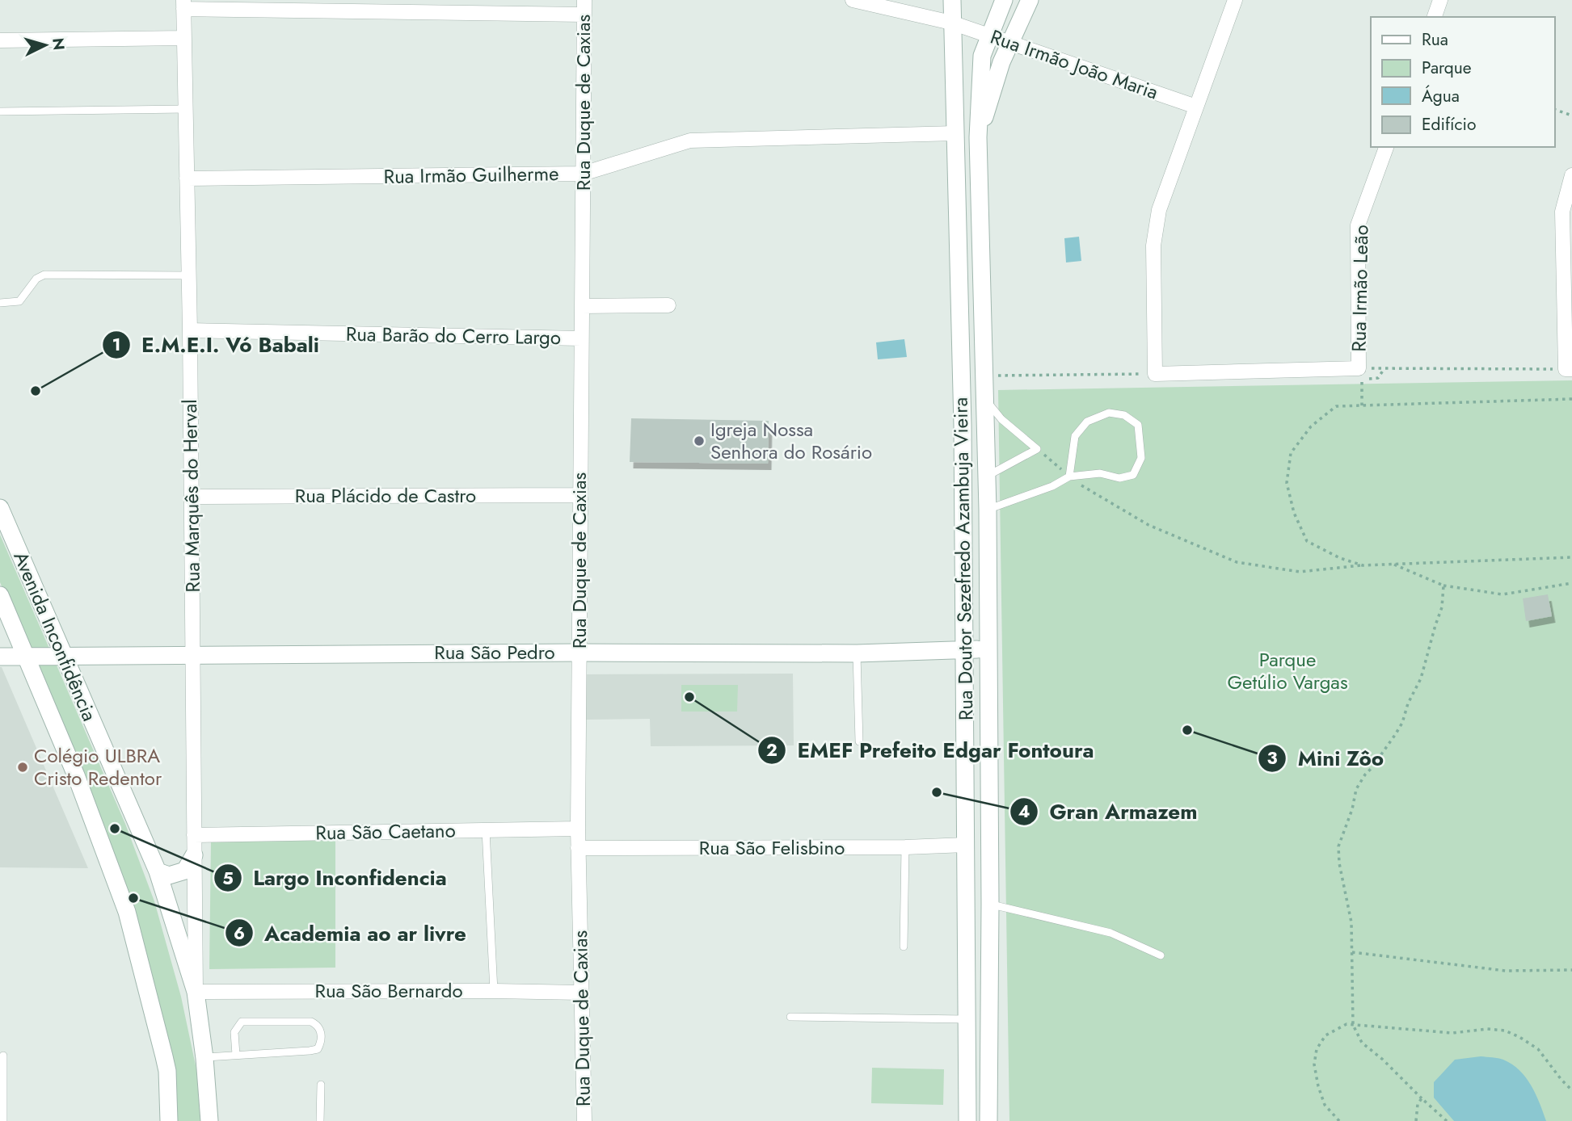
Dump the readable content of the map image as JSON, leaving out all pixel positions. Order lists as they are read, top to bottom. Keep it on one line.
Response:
{"streets":{"main road":["Rua Doutor Sezefredo Azambuja Vieira","Avenida Inconfidência","Rua São Pedro"],"street":["Rua Irmão João Maria","Rua Duque de Caxias","Rua Irmão Guilherme","Rua Irmão Leão","Rua Barão do Cerro Largo","Rua Marquês do Herval","Rua Plácido de Castro","Rua São Caetano","Rua São Felisbino","Rua São Bernardo"]},"crossings":[["Rua Irmão João Maria","Rua Doutor Sezefredo Azambuja Vieira"],["Rua Duque de Caxias","Rua Irmão Guilherme"],["Rua Duque de Caxias","Rua Barão do Cerro Largo"],["Rua Duque de Caxias","Rua Plácido de Castro"],["Rua Duque de Caxias","Rua São Pedro"],["Rua Duque de Caxias","Rua São Caetano"],["Rua Duque de Caxias","Rua São Felisbino"],["Rua Duque de Caxias","Rua São Bernardo"],["Rua Irmão Guilherme","Rua Marquês do Herval"],["Rua Irmão Guilherme","Rua Doutor Sezefredo Azambuja Vieira"],["Rua Barão do Cerro Largo","Rua Marquês do Herval"],["Rua Marquês do Herval","Rua Plácido de Castro"],["Rua Marquês do Herval","Avenida Inconfidência"],["Rua Marquês do Herval","Rua São Pedro"],["Rua Marquês do Herval","Rua São Caetano"],["Rua Marquês do Herval","Rua São Bernardo"],["Rua Doutor Sezefredo Azambuja Vieira","Rua São Pedro"],["Rua Doutor Sezefredo Azambuja Vieira","Rua São Felisbino"],["Avenida Inconfidência","Rua São Pedro"],["Avenida Inconfidência","Rua São Bernardo"]],"parks":["Parque Getúlio Vargas"],"places":["E.M.E.I. Vó Babali","Igreja Nossa Senhora do Rosário","EMEF Prefeito Edgar Fontoura","Mini Zôo","Colégio ULBRA Cristo Redentor","Gran Armazem","Largo Inconfidencia","Academia ao ar livre"],"legend":["Rua","Parque","Água","Edifício"],"north":"right"}
